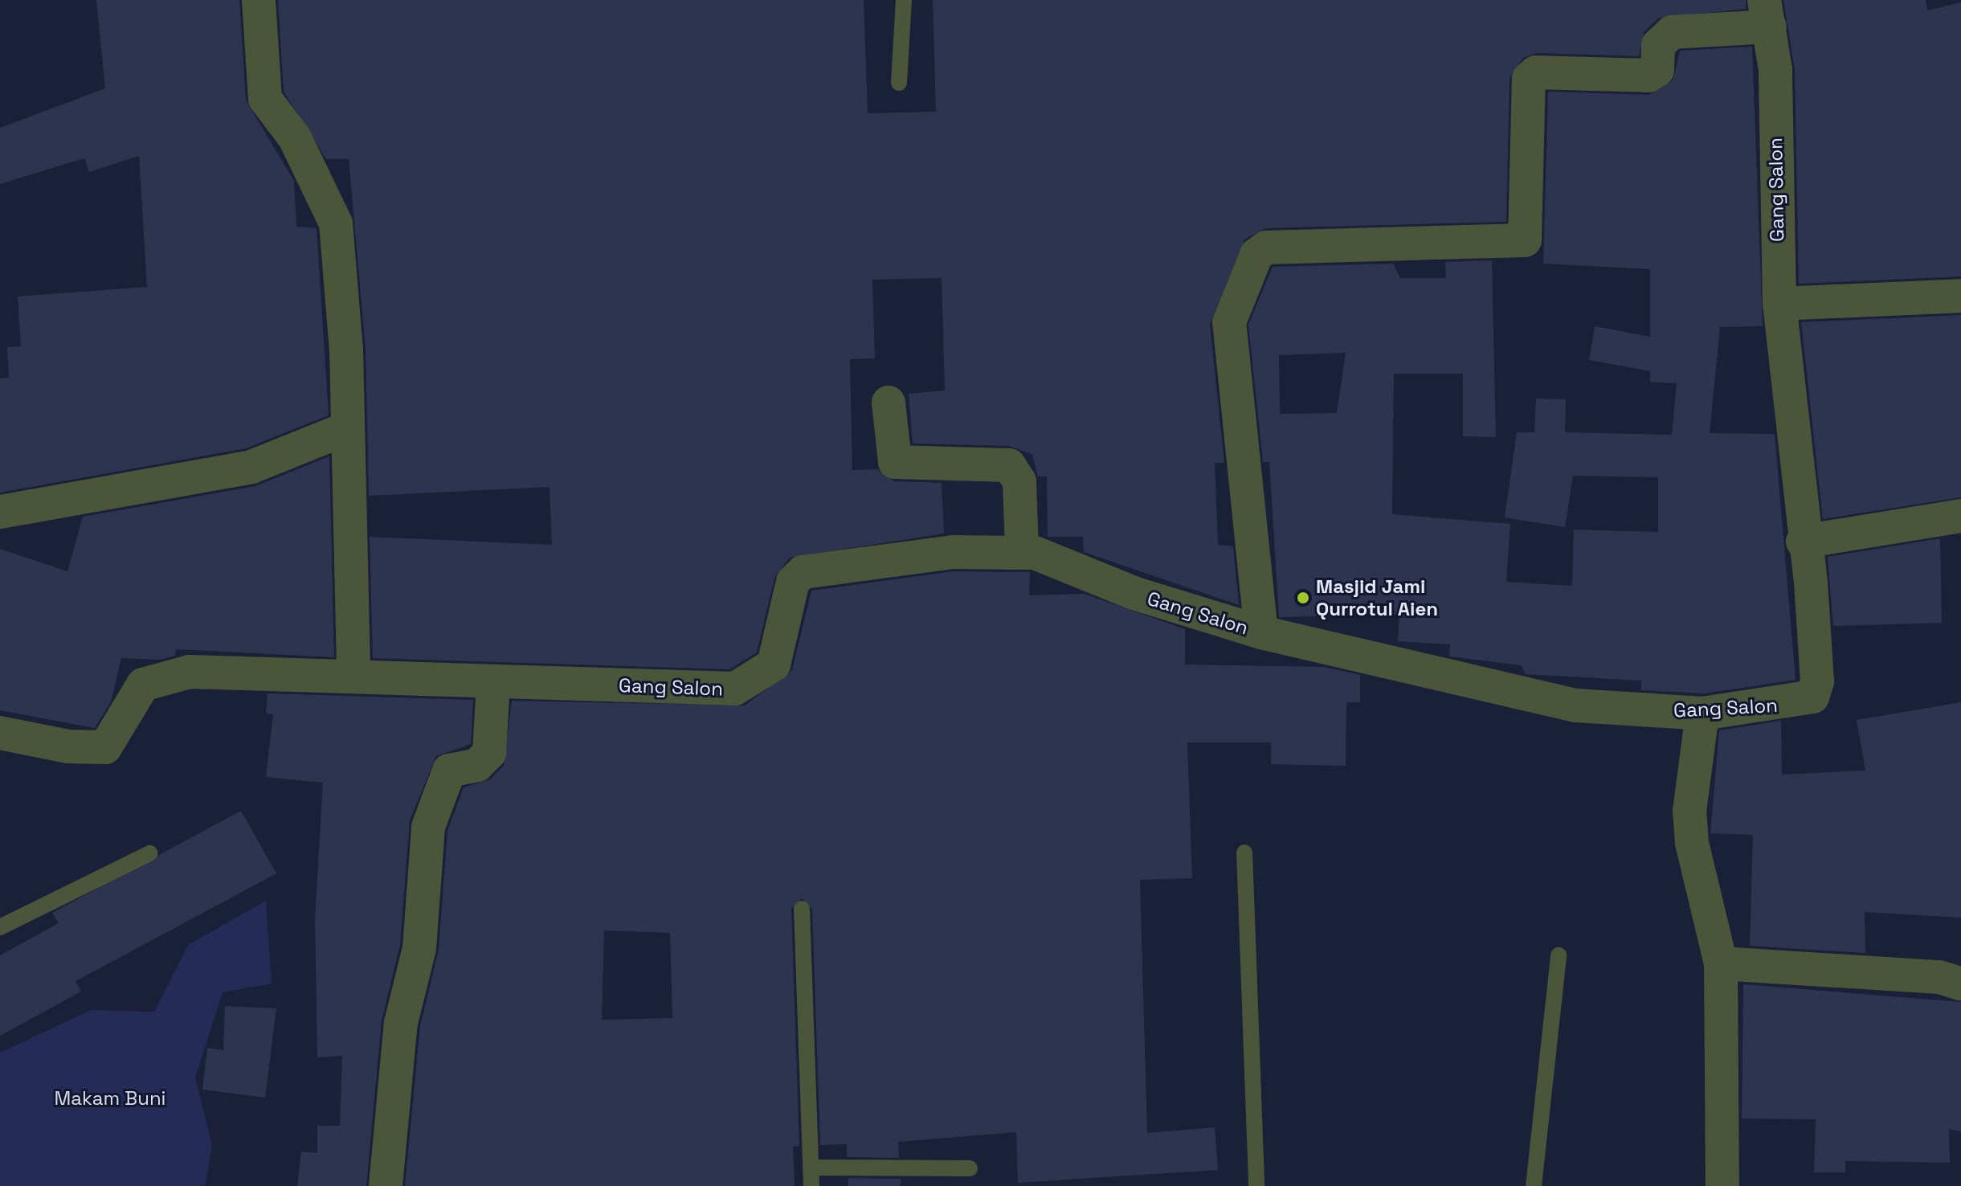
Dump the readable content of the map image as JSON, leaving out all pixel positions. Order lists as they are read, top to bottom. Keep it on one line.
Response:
{"streets":{"street":["Gang Salon"]},"parks":["Makam Buni"],"places":["Masjid Jami Qurrotul Aien"]}
